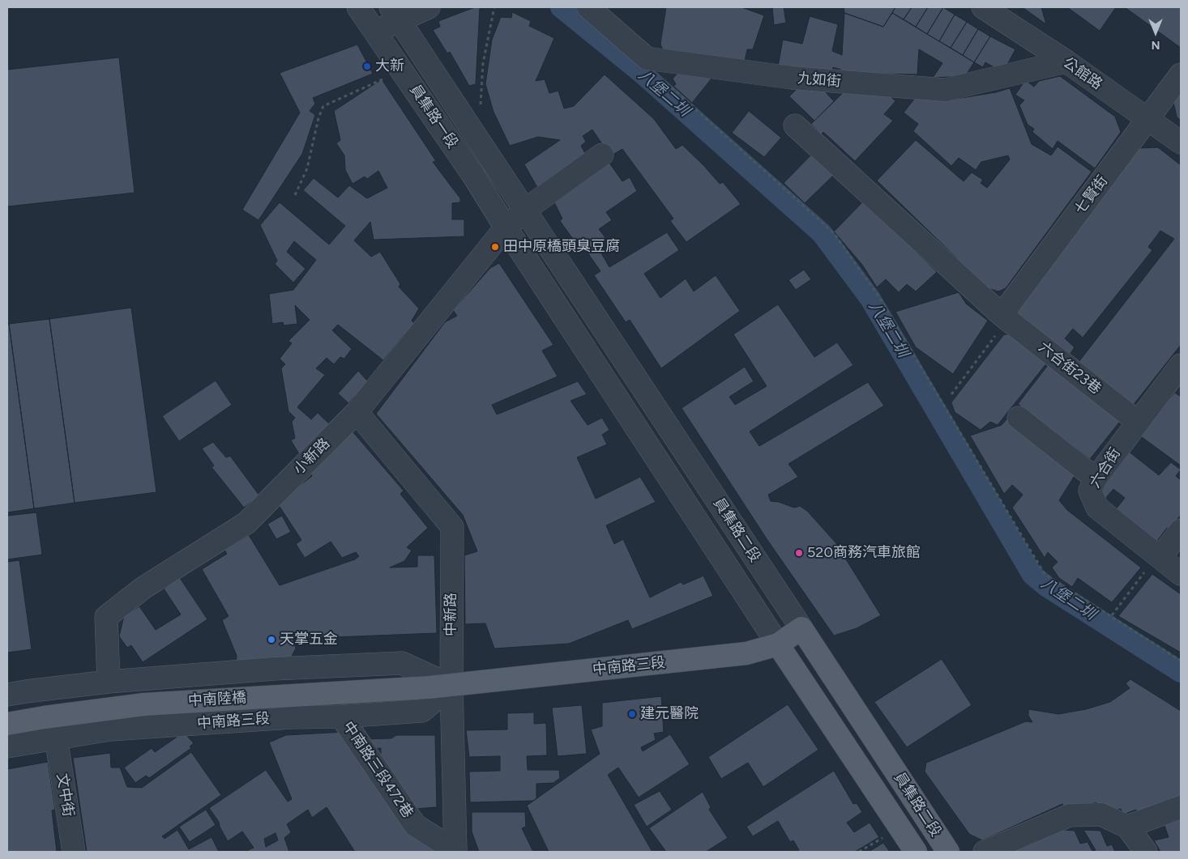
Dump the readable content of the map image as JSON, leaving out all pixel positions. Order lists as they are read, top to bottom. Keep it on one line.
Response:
{"streets":{"main road":["員集路二段","中南路三段","中南陸橋"],"street":["公館路","九如街","員集路一段","七賢街","六合街23巷","小新路","六合街","中新路","中南路三段472巷","文中街"]},"crossings":[["公館路","九如街"],["公館路","七賢街"],["員集路一段","小新路"],["員集路一段","員集路二段"],["七賢街","六合街23巷"],["六合街23巷","六合街"],["小新路","員集路二段"],["小新路","中新路"],["小新路","中南路三段"],["員集路二段","中南路三段"],["中新路","中南路三段"],["中新路","中南路三段472巷"],["中南路三段","中南陸橋"],["中南路三段","中南路三段472巷"],["中南路三段","文中街"]],"water":["八堡二圳"],"places":["大新","田中原橋頭臭豆腐","520商務汽車旅館","天掌五金","建元醫院"],"north":"bottom"}
